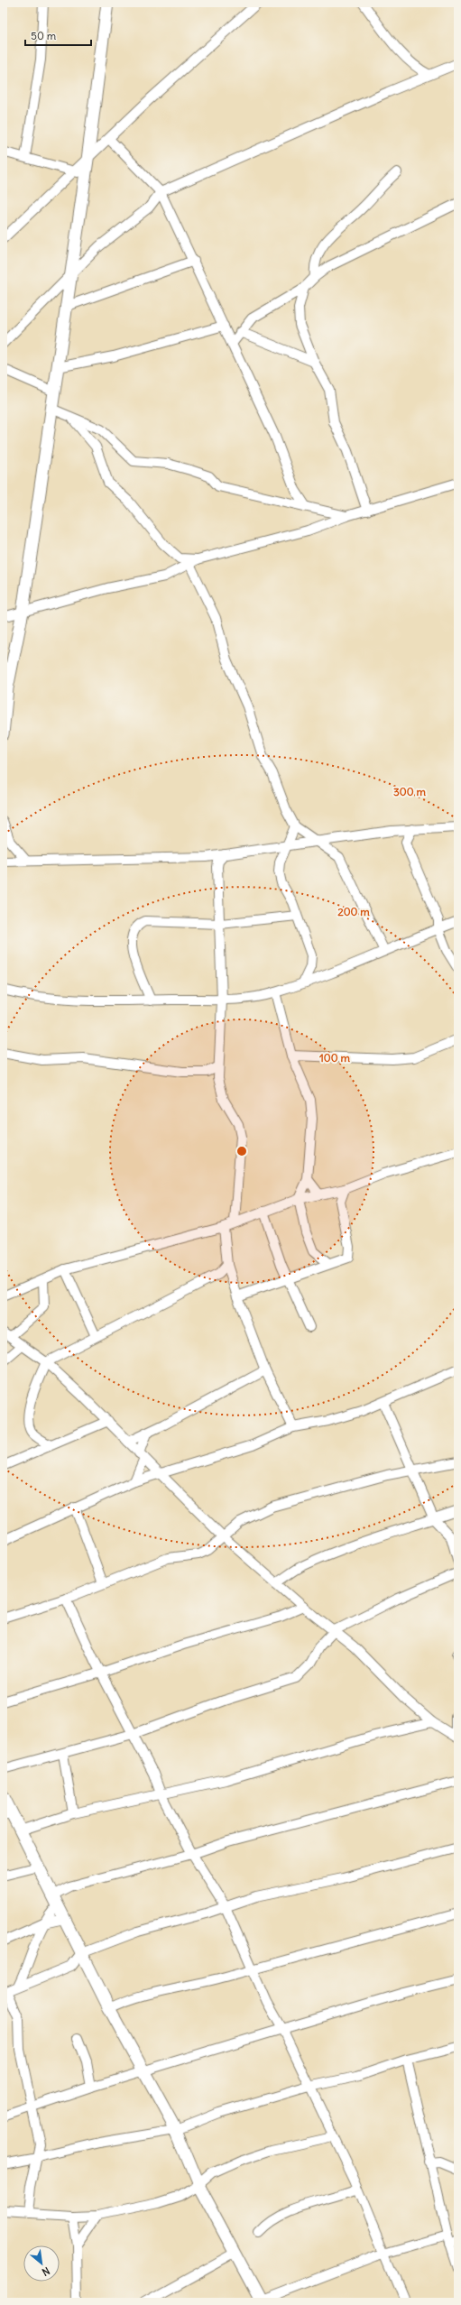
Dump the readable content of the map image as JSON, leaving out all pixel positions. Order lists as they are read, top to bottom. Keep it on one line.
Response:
{"scale_bar":"50 m","north":"bottom right","rings":["300 m","200 m","100 m"]}
